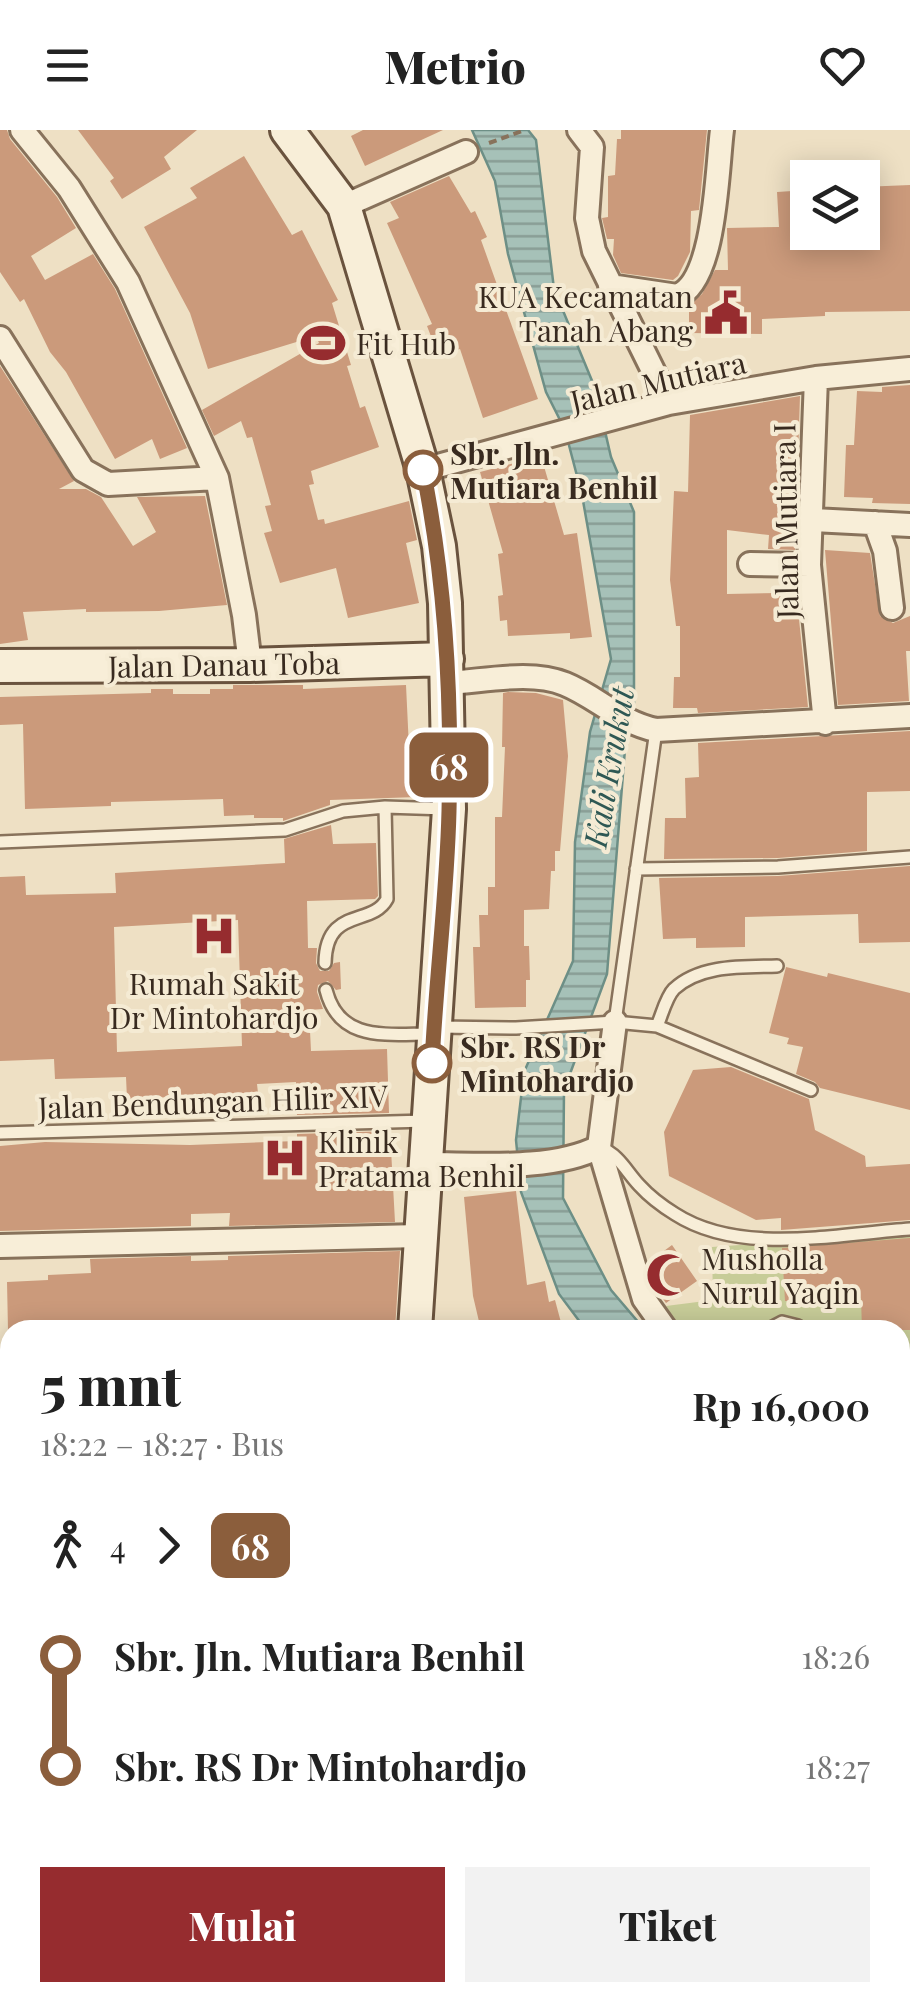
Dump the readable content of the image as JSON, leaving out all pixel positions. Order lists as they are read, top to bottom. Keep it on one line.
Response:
{"streets":{"street":["Jalan Mutiara","Jalan Mutiara I","Jalan Danau Toba"],"lane":["Jalan Bendungan Hilir XIV"]},"crossings":[["Jalan Mutiara","Jalan Mutiara I"]],"water":["Kali Krukut"],"places":{"public building":["KUA Kecamatan Tanah Abang"],"sports":["Fit Hub"],"other":["Sbr. Jln. Mutiara Benhil","Sbr. RS Dr Mintohardjo"],"hospital":["Rumah Sakit Dr Mintohardjo","Klinik Pratama Benhil"],"mosque":["Musholla Nurul Yaqin"]},"lines":["bus line 68"],"page":{"header":"Metrio","on_map":"68","heading":["5 mnt","18:22 – 18:27 · Bus","Rp 16,000"],"legs":["4","68"],"list":[{"name":"Sbr. Jln. Mutiara Benhil","value":"18:26"},{"name":"Sbr. RS Dr Mintohardjo","value":"18:27"}],"buttons":["Mulai","Tiket"]}}
